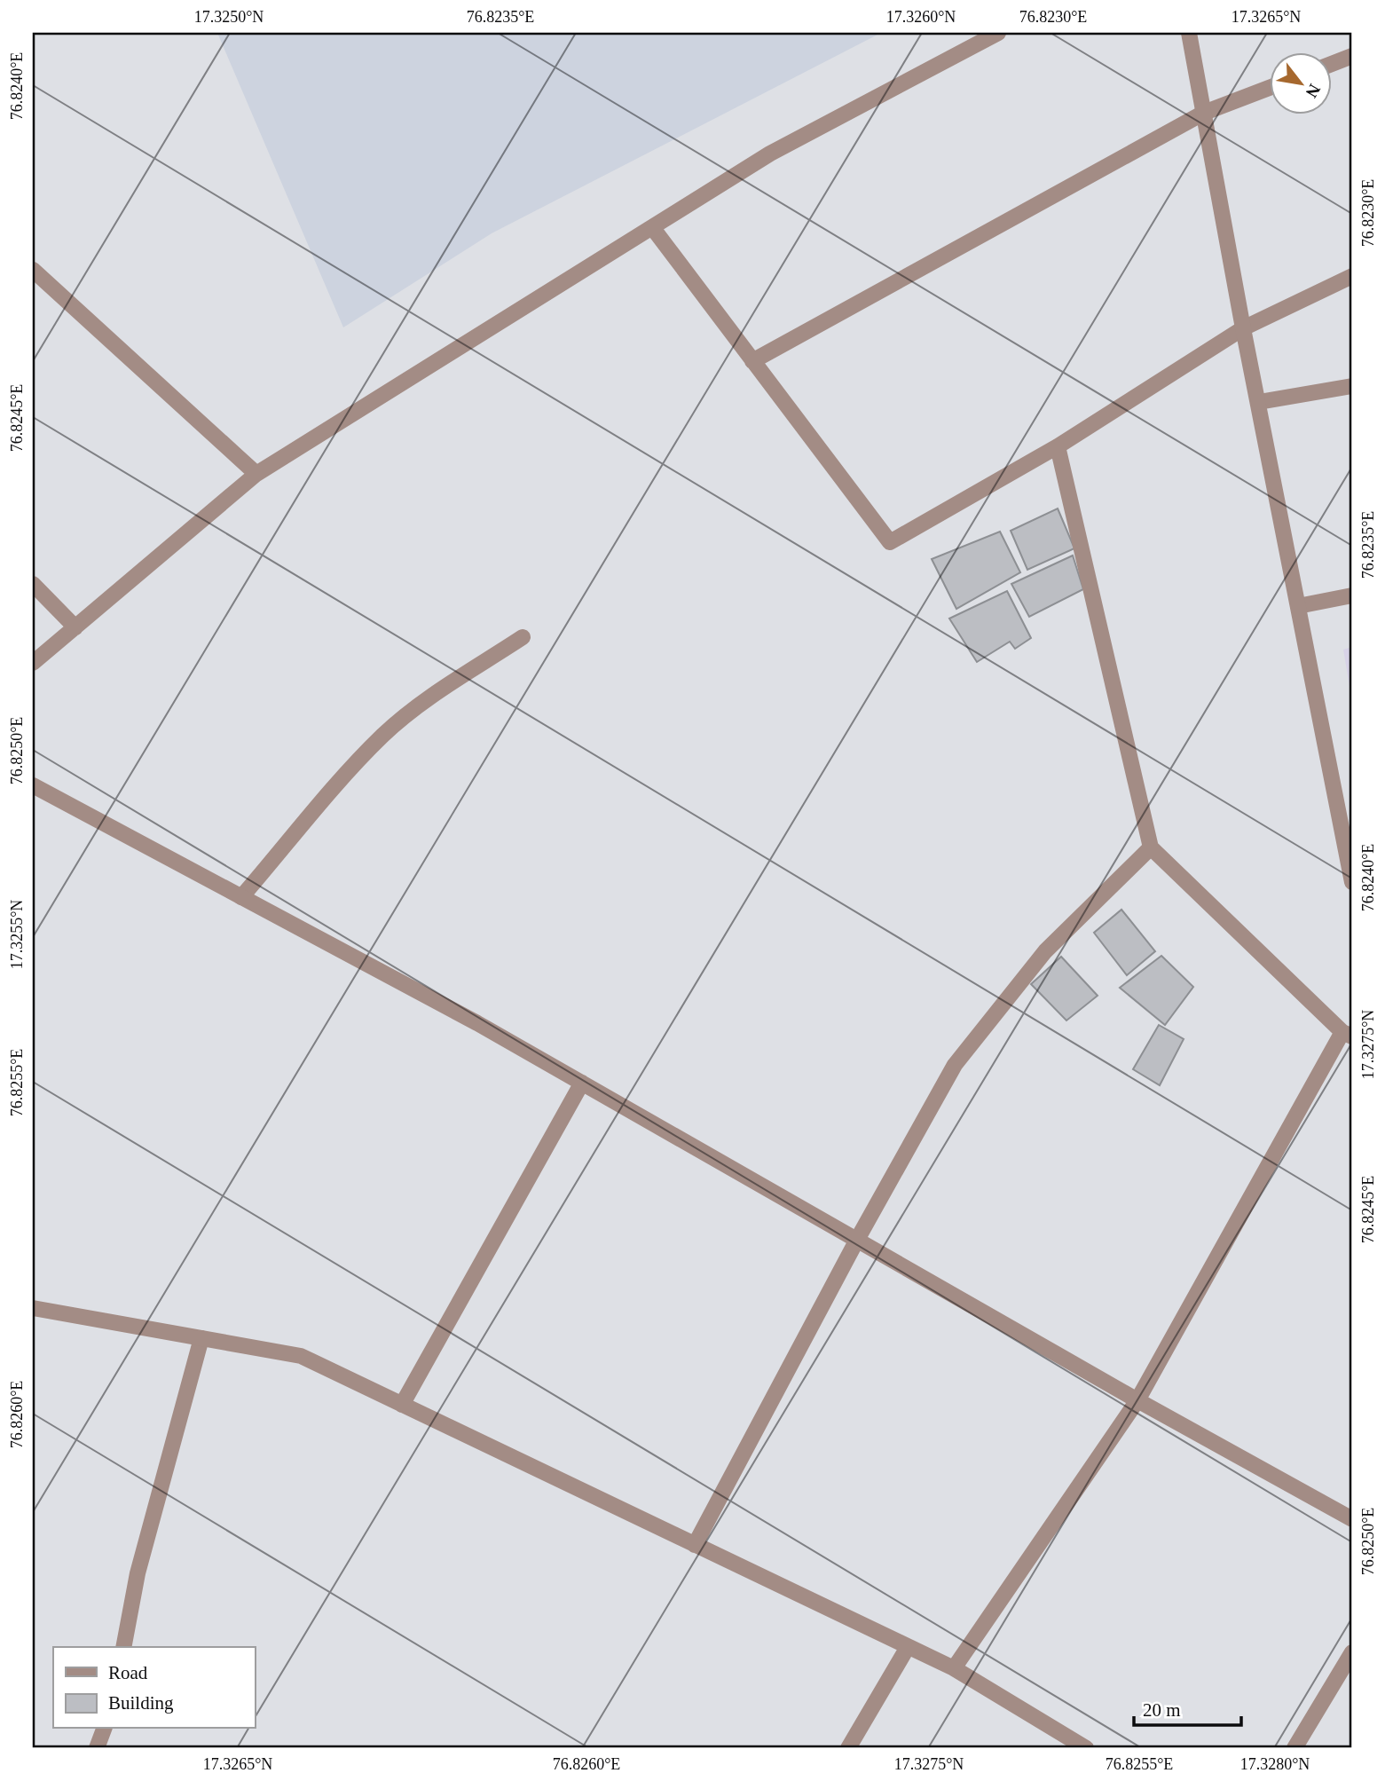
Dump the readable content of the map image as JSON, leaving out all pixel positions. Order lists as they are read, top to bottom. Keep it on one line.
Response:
{"legend":["Road","Building"],"scale_bar":"20 m","north":"bottom right","coordinates":["17.3250°N","76.8235°E","17.3260°N","76.8230°E","17.3265°N","76.8240°E","76.8245°E","76.8250°E","17.3255°N","17.3275°N","76.8255°E","76.8260°E","17.3280°N"]}
